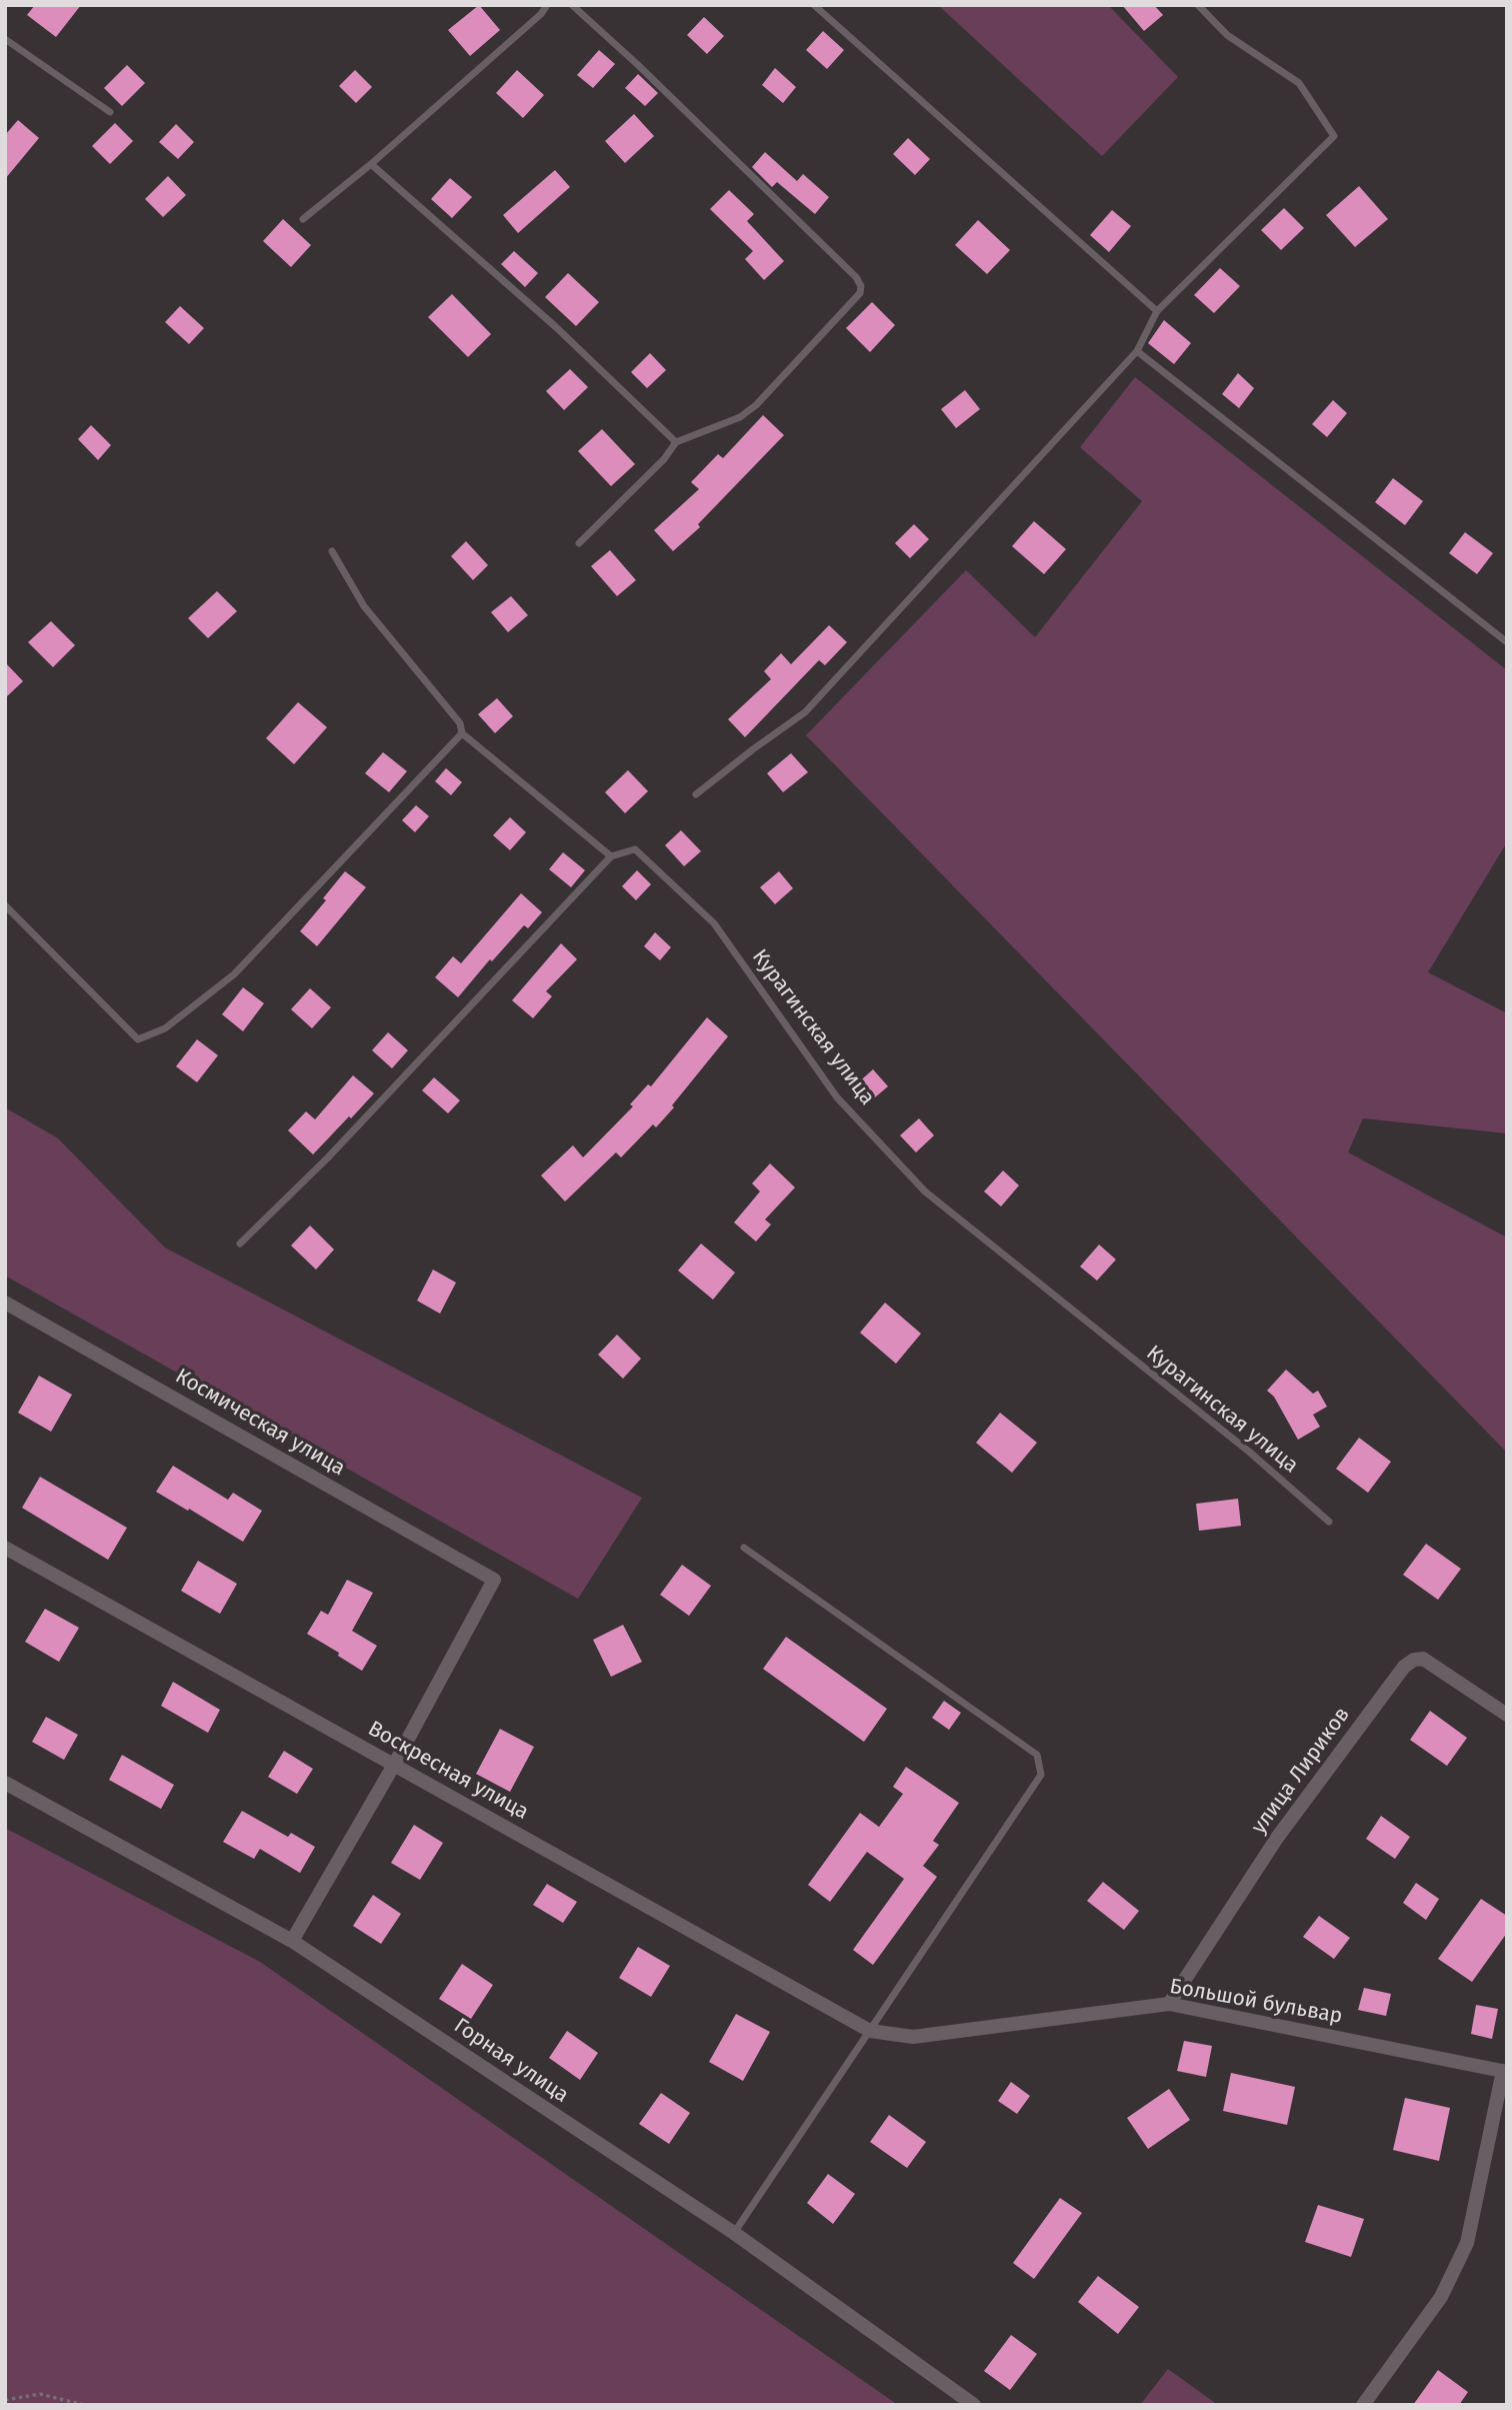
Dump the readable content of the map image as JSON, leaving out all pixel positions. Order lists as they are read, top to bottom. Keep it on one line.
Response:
{"streets":{"street":["Космическая улица","Воскресная улица","улица Лириков","Большой бульвар","Горная улица"],"lane":["Курагинская улица"]},"crossings":[["Космическая улица","Воскресная улица"],["Воскресная улица","Большой бульвар"],["улица Лириков","Большой бульвар"]]}
